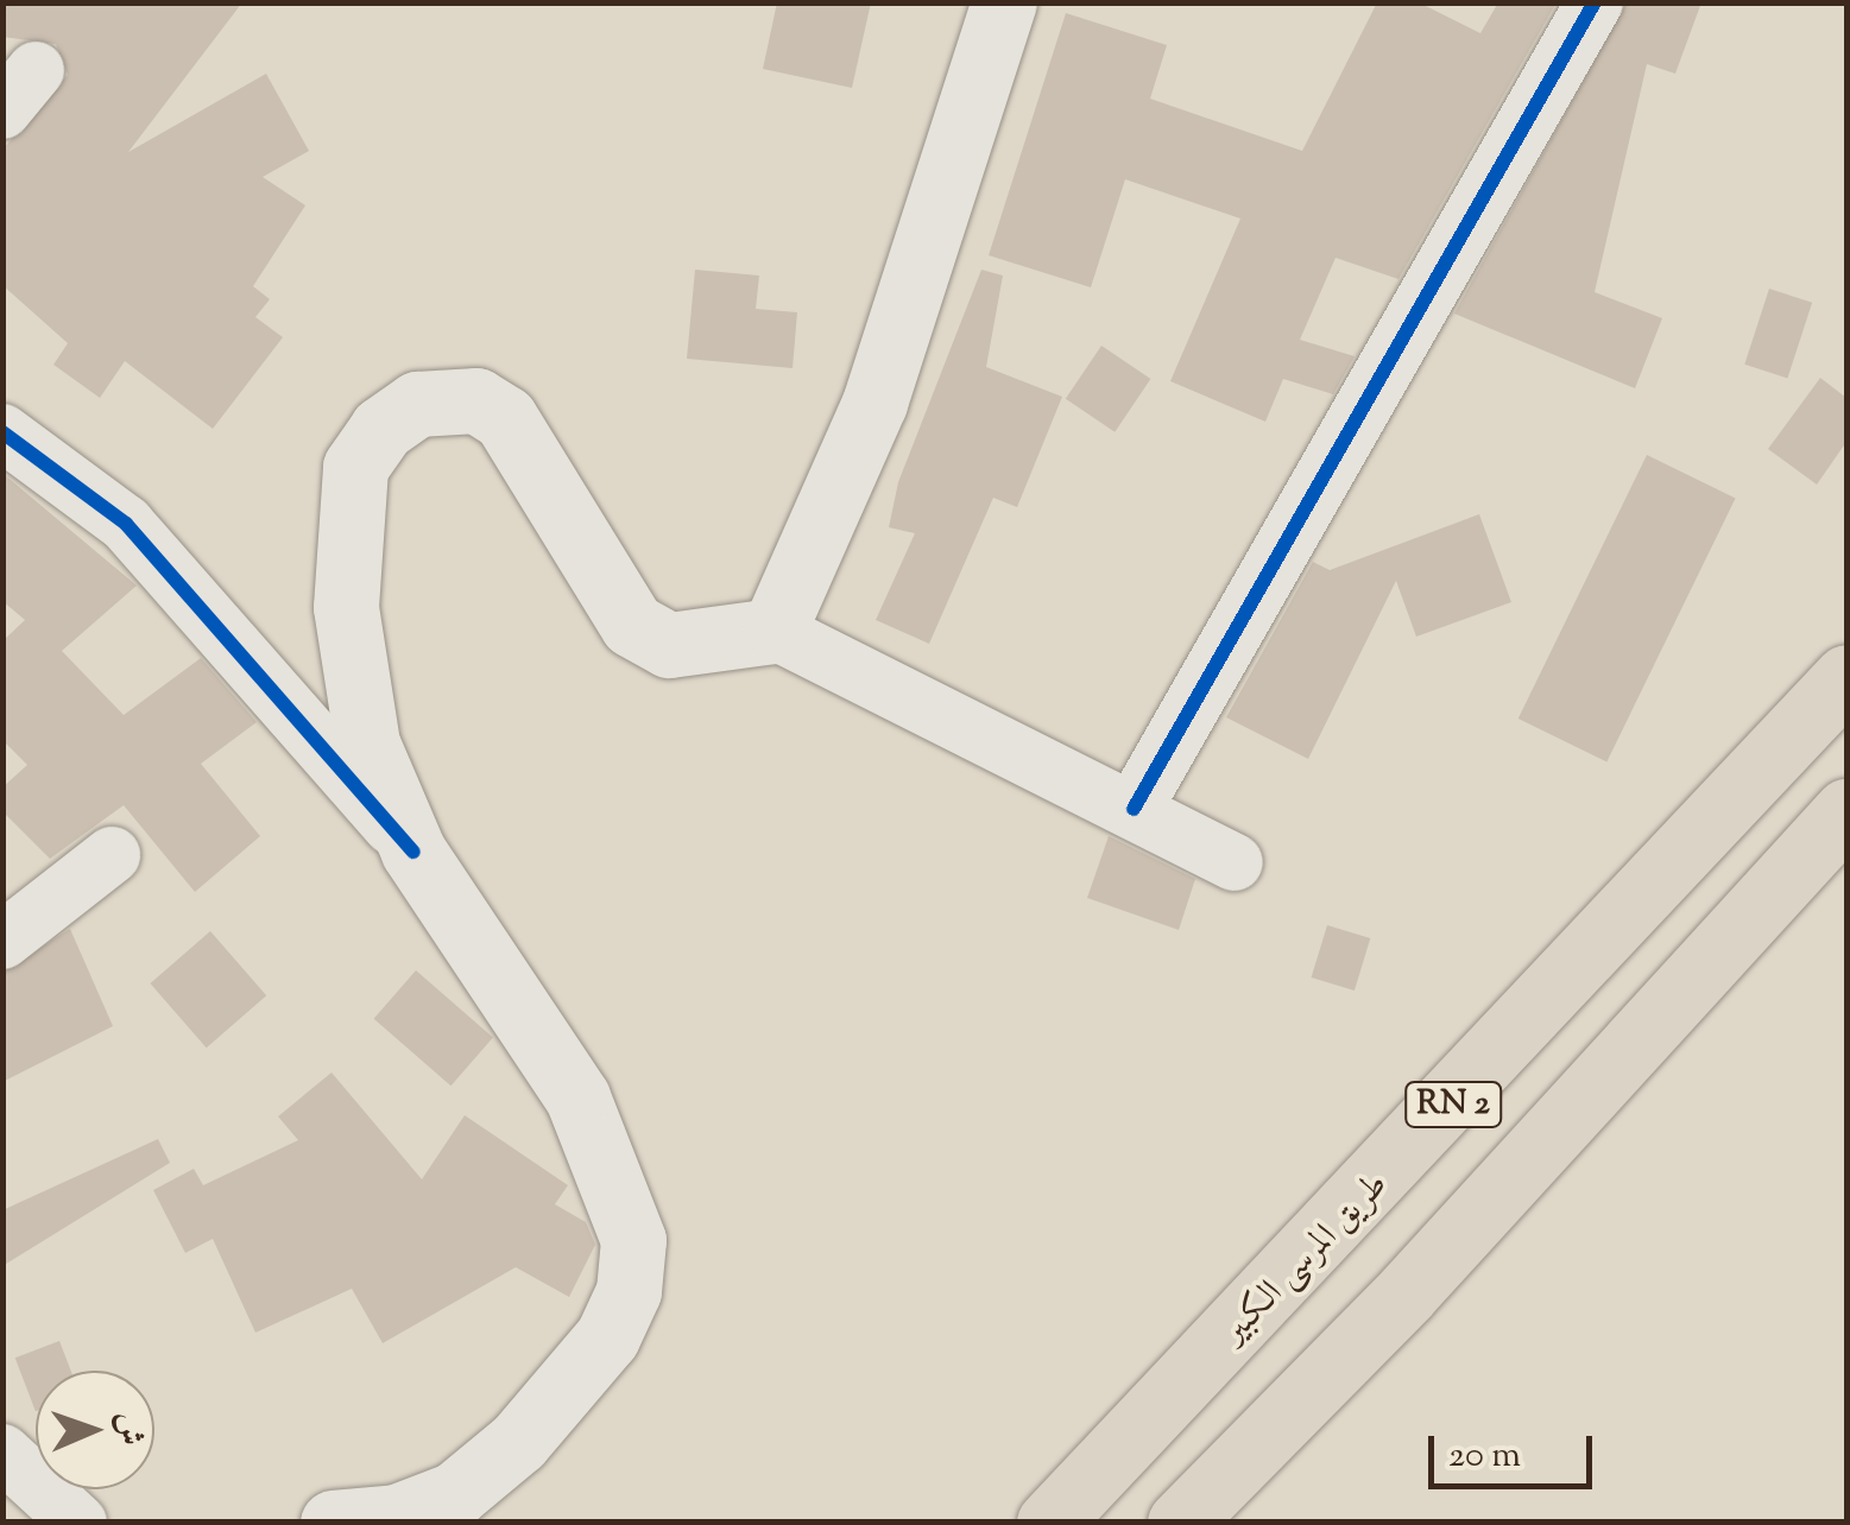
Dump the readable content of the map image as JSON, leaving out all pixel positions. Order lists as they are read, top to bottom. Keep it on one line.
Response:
{"streets":{"main road":["RN 2","طريق المرسى الكبير"]},"scale_bar":"20 m","north":"right"}
